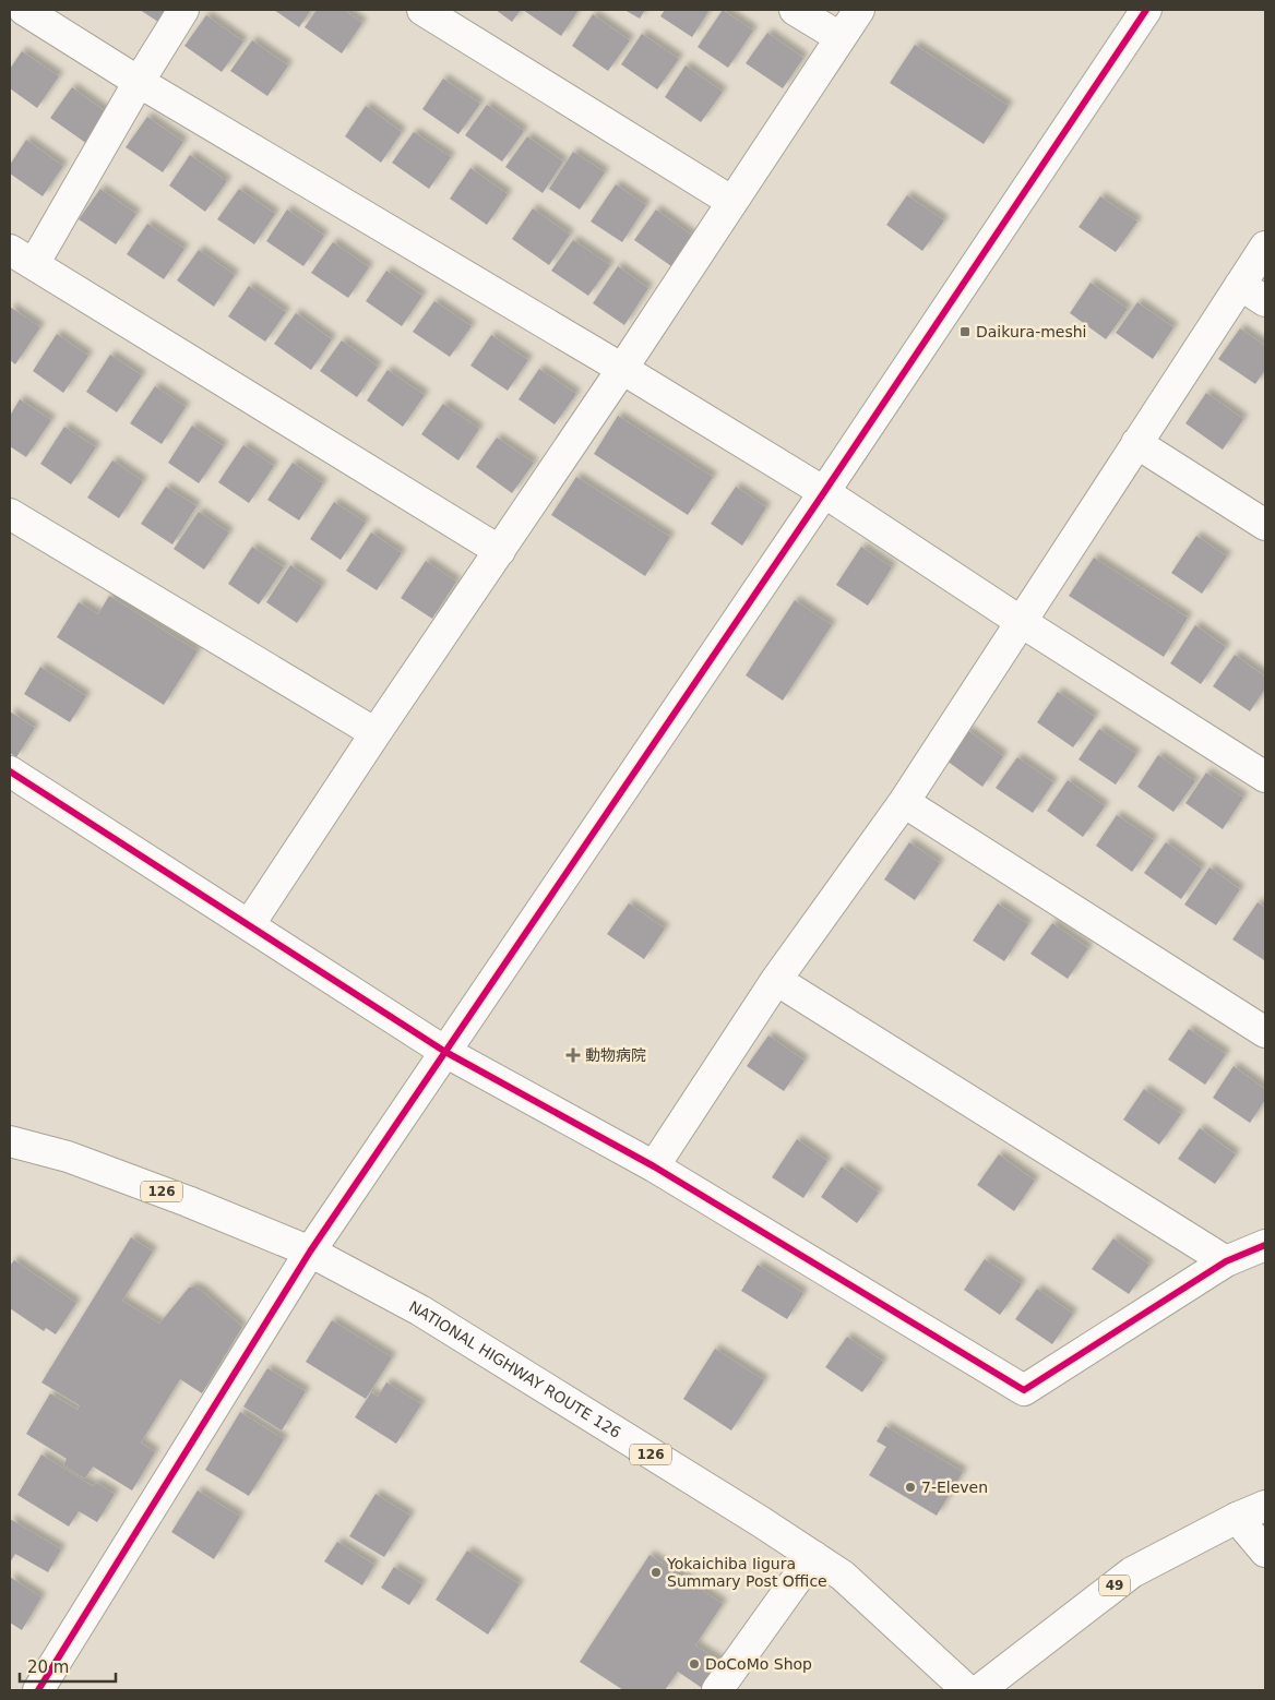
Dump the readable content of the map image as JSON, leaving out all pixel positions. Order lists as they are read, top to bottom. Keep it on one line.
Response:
{"streets":{"main road":["126","NATIONAL HIGHWAY ROUTE 126","49"]},"places":{"transit":["Daikura-meshi"],"health":["動物病院"],"other":["7-Eleven","Yokaichiba Iigura Summary Post Office","DoCoMo Shop"]},"scale_bar":"20 m"}
